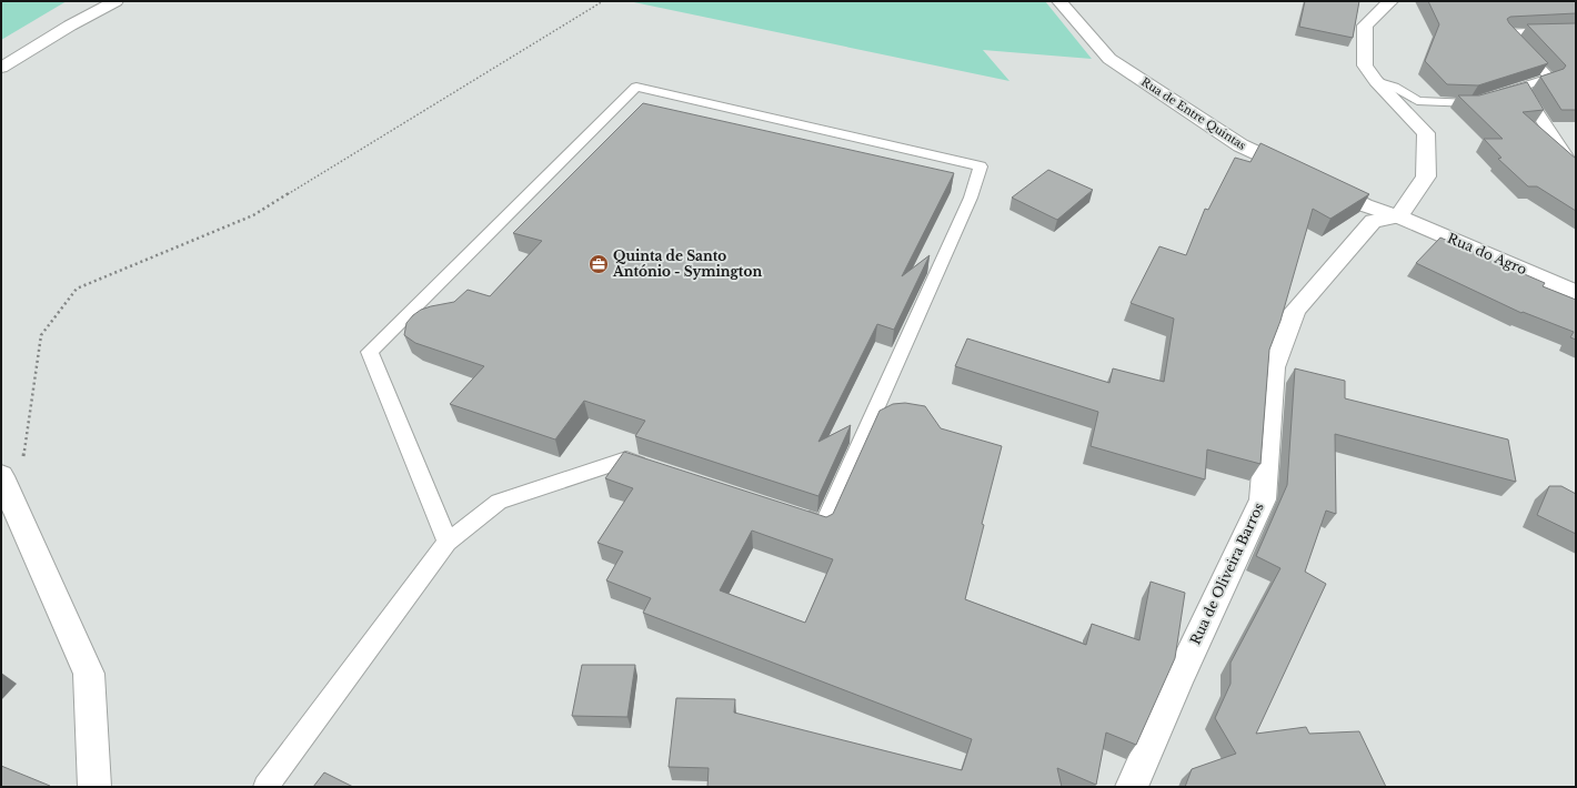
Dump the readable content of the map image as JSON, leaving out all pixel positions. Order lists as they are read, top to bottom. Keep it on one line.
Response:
{"streets":{"street":["Rua de Entre Quintas","Rua do Agro","Rua de Oliveira Barros"]},"crossings":[["Rua de Entre Quintas","Rua do Agro"],["Rua de Entre Quintas","Rua de Oliveira Barros"],["Rua do Agro","Rua de Oliveira Barros"]],"places":{"office":["Quinta de Santo António - Symington"]}}
